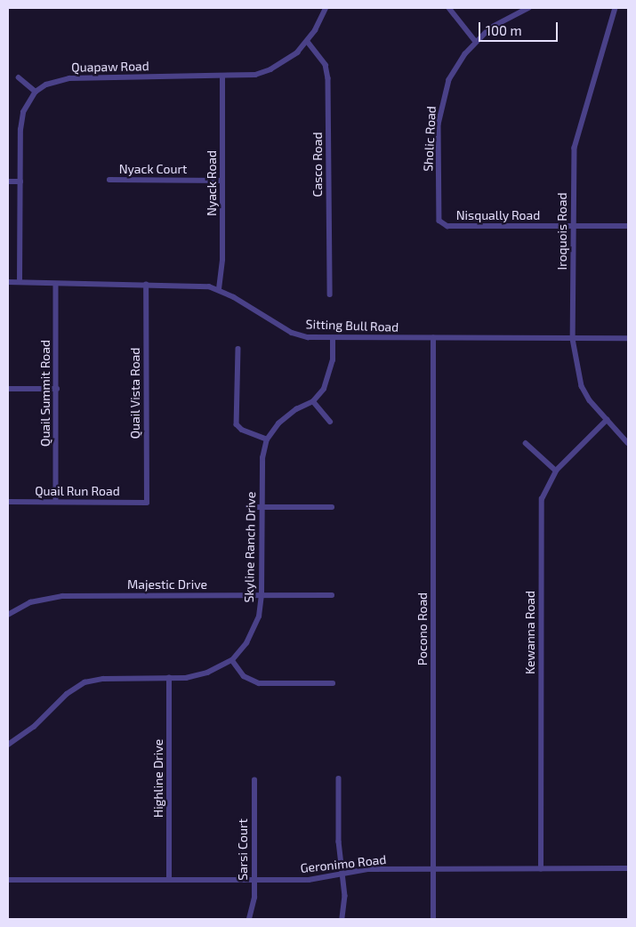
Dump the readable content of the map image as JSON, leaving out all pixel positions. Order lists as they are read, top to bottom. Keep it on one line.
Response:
{"streets":{"street":["Quapaw Road","Sholic Road","Casco Road","Nyack Court","Nyack Road","Nisqually Road","Iroquois Road","Sitting Bull Road","Quail Summit Road","Quail Vista Road","Quail Run Road","Skyline Ranch Drive","Majestic Drive","Pocono Road","Kewanna Road","Highline Drive","Sarsi Court","Geronimo Road"]},"crossings":[["Quapaw Road","Casco Road"],["Quapaw Road","Nyack Road"],["Sholic Road","Nisqually Road"],["Nyack Court","Nyack Road"],["Nyack Road","Sitting Bull Road"],["Nisqually Road","Iroquois Road"],["Iroquois Road","Sitting Bull Road"],["Iroquois Road","Kewanna Road"],["Sitting Bull Road","Quail Summit Road"],["Sitting Bull Road","Quail Vista Road"],["Sitting Bull Road","Skyline Ranch Drive"],["Sitting Bull Road","Pocono Road"],["Quail Summit Road","Quail Run Road"],["Quail Vista Road","Quail Run Road"],["Skyline Ranch Drive","Majestic Drive"],["Skyline Ranch Drive","Highline Drive"],["Pocono Road","Geronimo Road"],["Kewanna Road","Geronimo Road"],["Highline Drive","Geronimo Road"],["Sarsi Court","Geronimo Road"]],"scale_bar":"100 m"}
